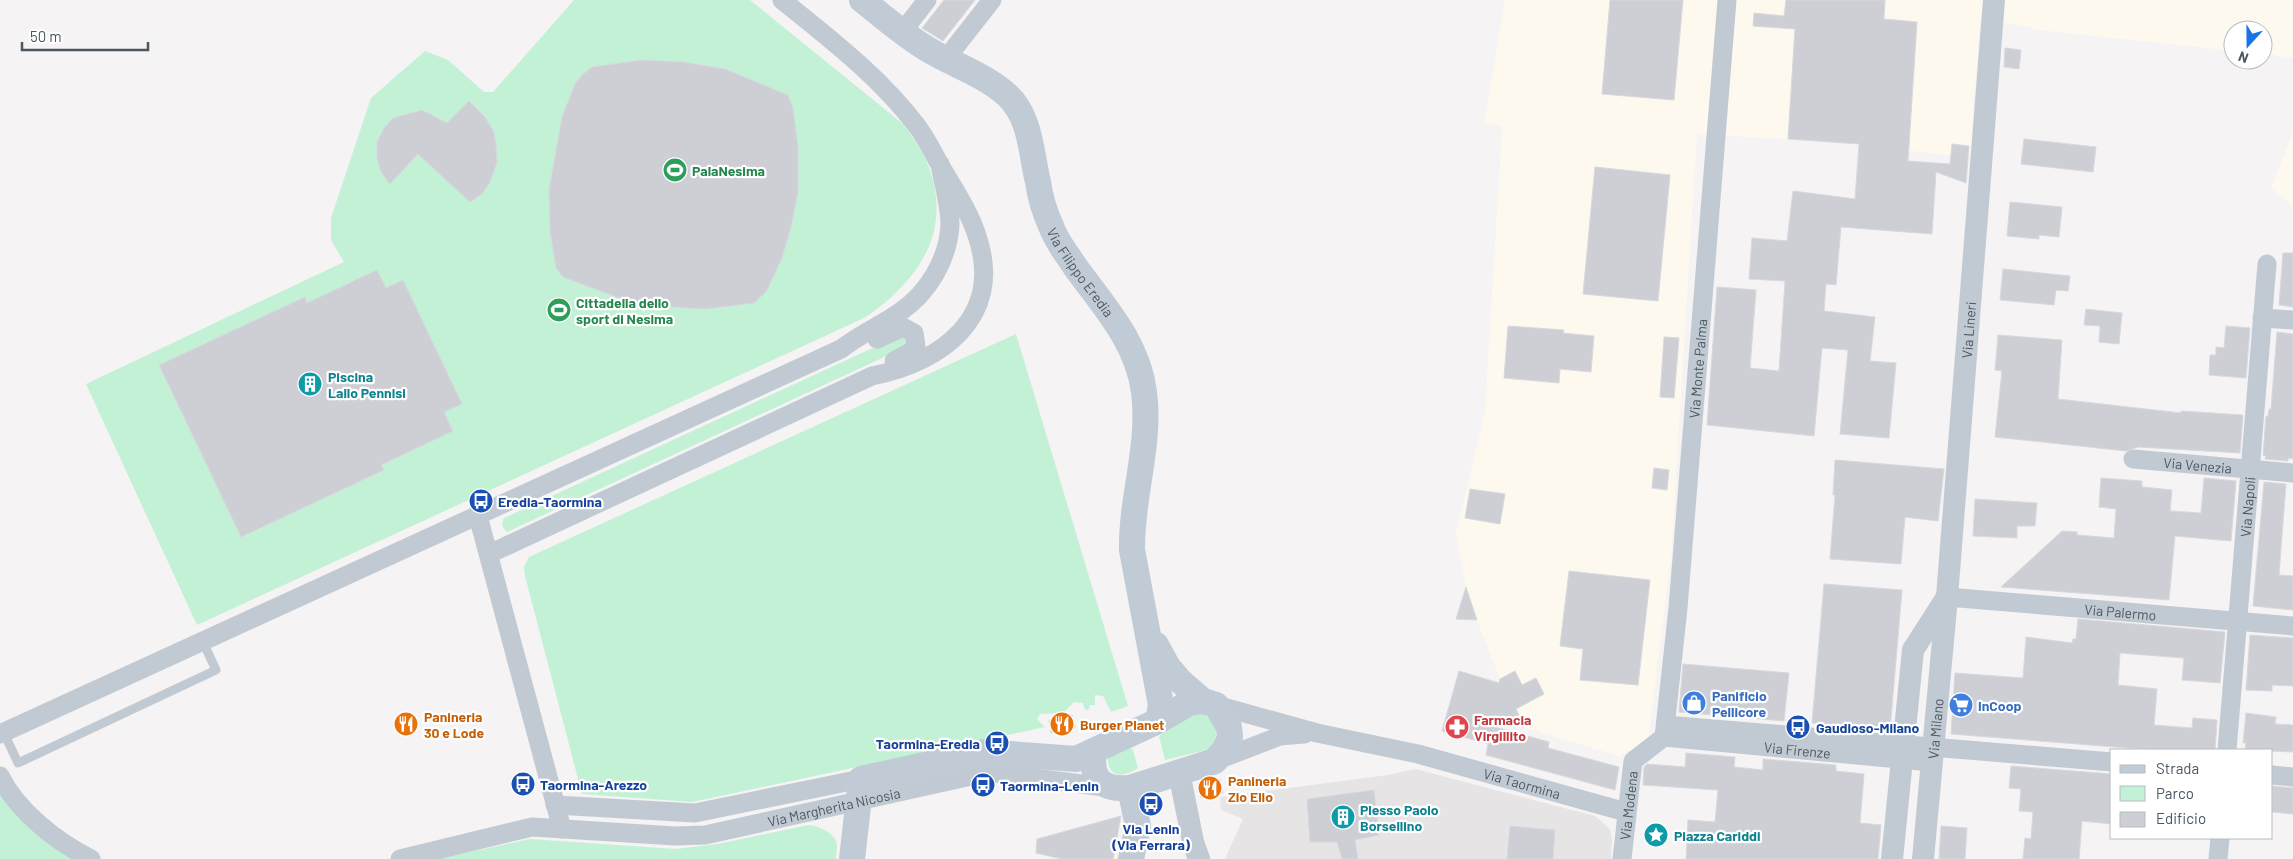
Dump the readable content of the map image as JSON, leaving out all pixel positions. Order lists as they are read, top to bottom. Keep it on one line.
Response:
{"streets":{"main road":["Via Filippo Eredia","Via Margherita Nicosia"],"street":["Via Lineri","Via Monte Palma","Via Venezia","Via Napoli","Via Palermo","Via Milano","Via Firenze","Via Taormina","Via Modena"]},"crossings":[["Via Lineri","Via Palermo"],["Via Lineri","Via Milano"],["Via Monte Palma","Via Modena"],["Via Venezia","Via Napoli"],["Via Napoli","Via Palermo"],["Via Palermo","Via Milano"],["Via Milano","Via Firenze"],["Via Taormina","Via Modena"]],"places":{"sports":["PalaNesima","Cittadella dello sport di Nesima"],"building":["Piscina Lallo Pennisi","Plesso Paolo Borsellino"],"bus stop":["Eredia-Taormina","Gaudioso-Milano","Taormina-Eredia","Taormina-Arezzo","Taormina-Lenin","Via Lenin (Via Ferrara)"],"shop":["Panificio Pellicore"],"supermarket":["InCoop"],"restaurant":["Panineria 30 e Lode","Burger Planet","Panineria Zio Elio"],"pharmacy":["Farmacia Virgillito"],"place":["Piazza Cariddi"]},"legend":["Strada","Parco","Edificio"],"scale_bar":"50 m","north":"bottom"}
